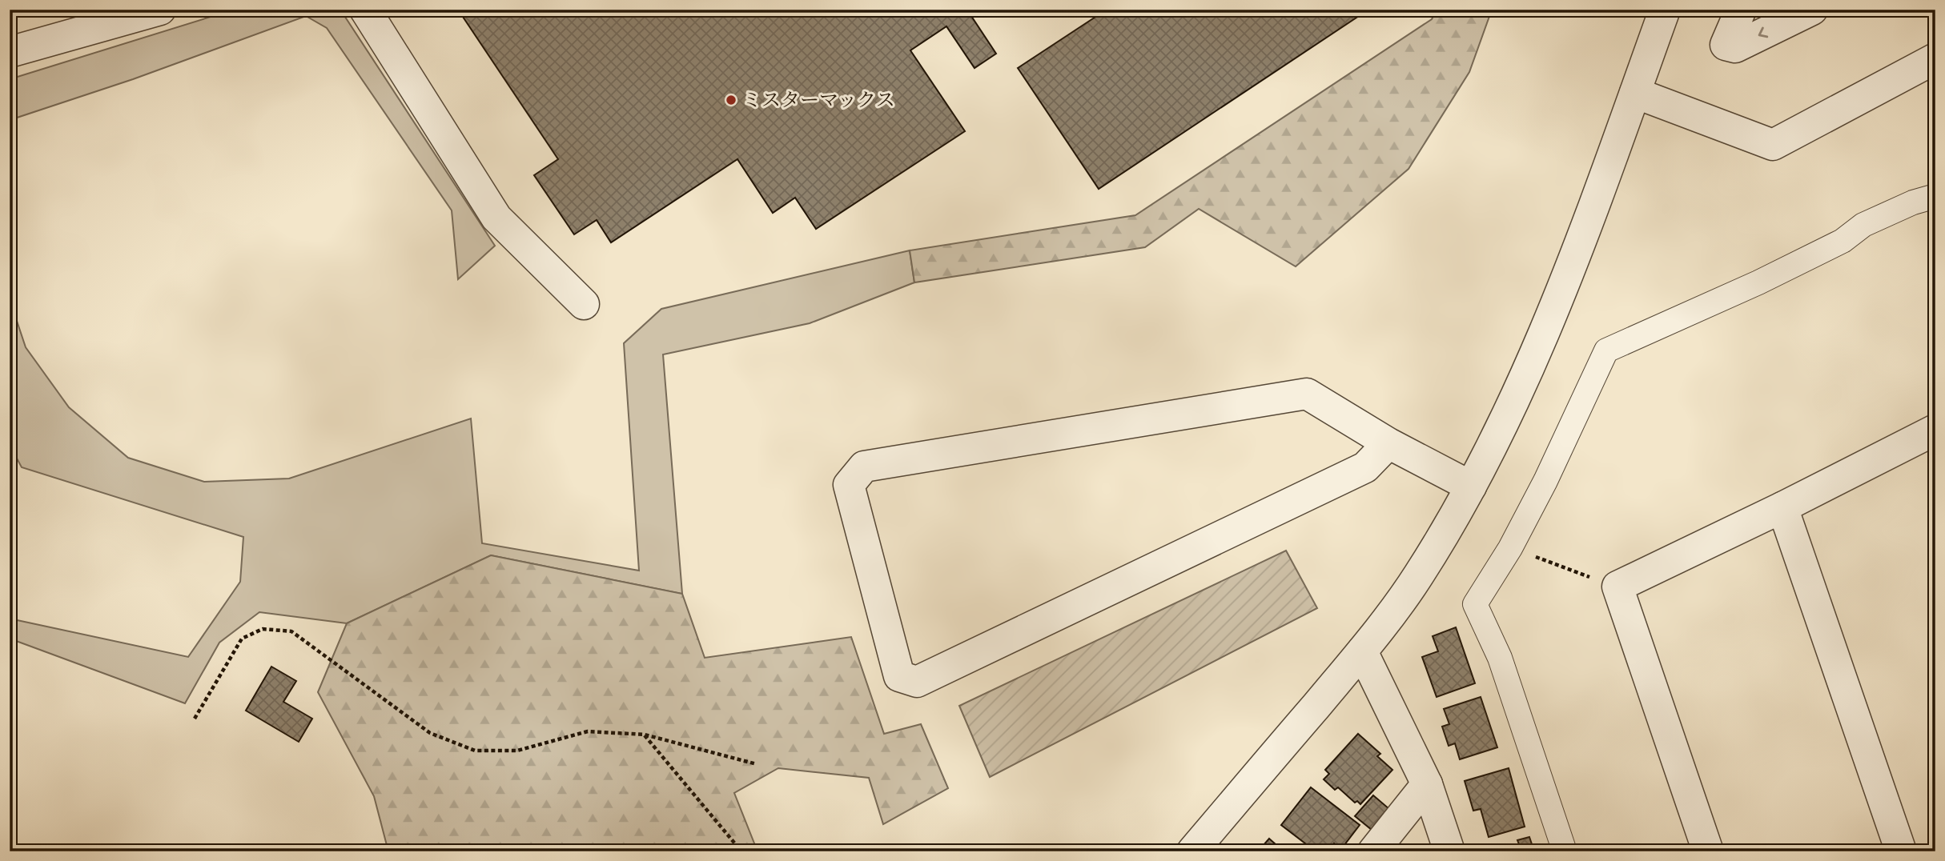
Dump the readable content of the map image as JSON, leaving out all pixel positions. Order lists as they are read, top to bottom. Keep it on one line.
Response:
{"places":["ミスターマックス"]}
